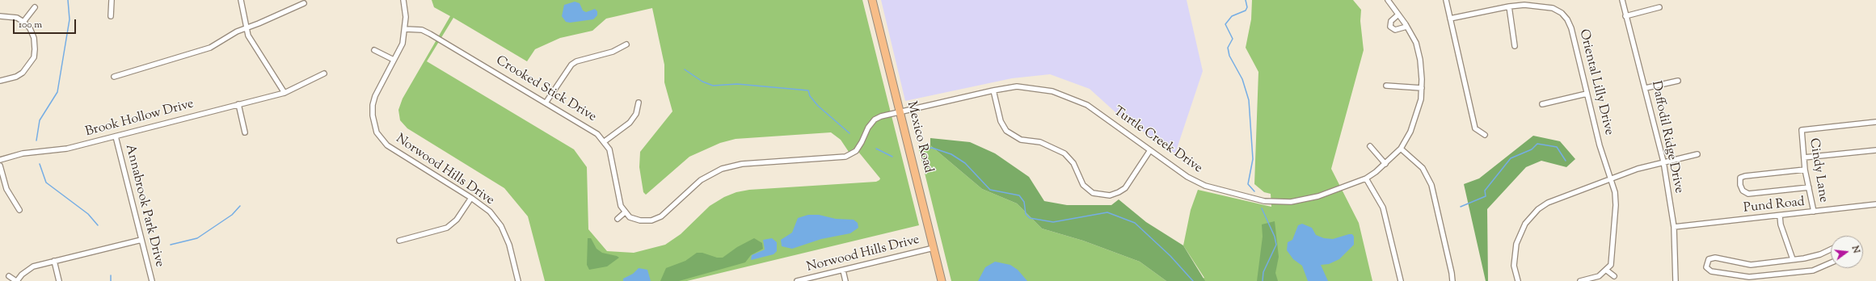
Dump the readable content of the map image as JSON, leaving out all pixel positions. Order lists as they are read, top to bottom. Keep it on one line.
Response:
{"streets":{"main road":["Mexico Road"],"street":["Oriental Lilly Drive","Crooked Stick Drive","Brook Hollow Drive","Daffodil Ridge Drive","Turtle Creek Drive","Norwood Hills Drive","Cindy Lane","Annabrook Park Drive","Pund Road"]},"crossings":[["Crooked Stick Drive","Norwood Hills Drive"],["Brook Hollow Drive","Annabrook Park Drive"],["Mexico Road","Turtle Creek Drive"],["Mexico Road","Norwood Hills Drive"],["Daffodil Ridge Drive","Pund Road"],["Cindy Lane","Pund Road"]],"scale_bar":"100 m","north":"right"}
